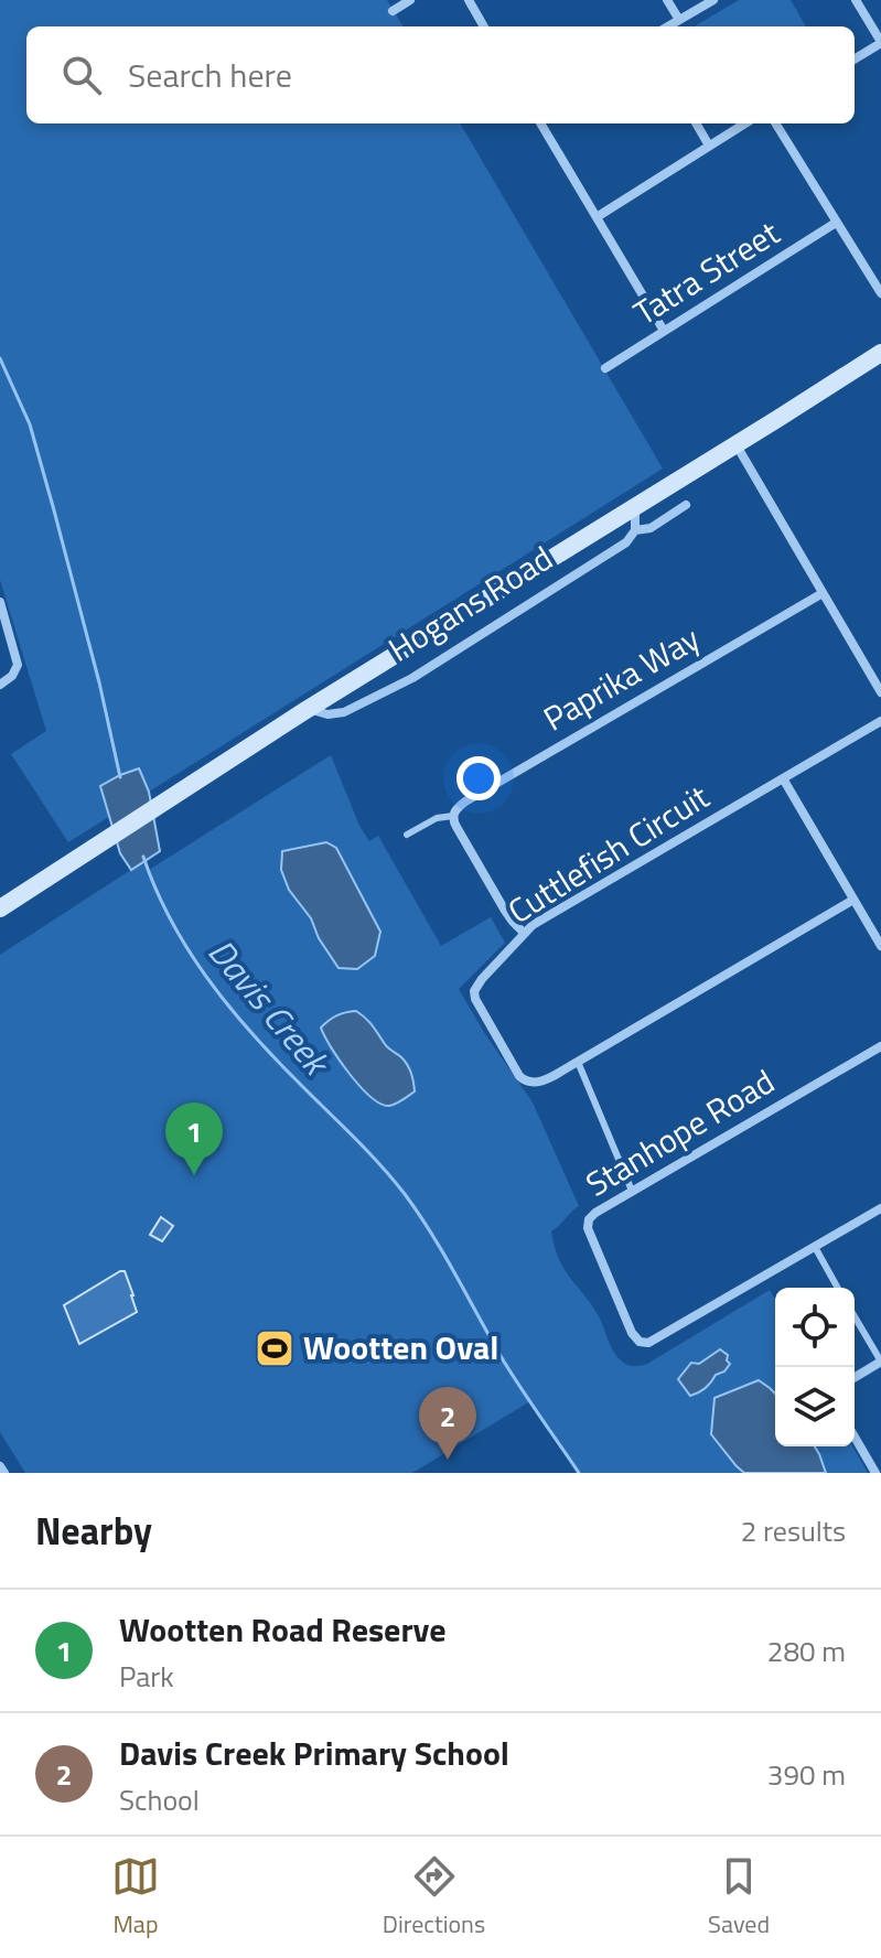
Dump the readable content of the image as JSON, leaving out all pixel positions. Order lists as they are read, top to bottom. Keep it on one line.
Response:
{"streets":{"street":["Tatra Street","Hogans Road","Paprika Way","Cuttlefish Circuit","Stanhope Road"]},"water":["Davis Creek"],"places":{"sports":["Wootten Oval"]},"page":{"search":"Search here","pins":["1","2"],"heading":["Nearby","2 results"],"list":[{"mark":"1","name":"Wootten Road Reserve","note":"Park","value":"280 m"},{"mark":"2","name":"Davis Creek Primary School","note":"School","value":"390 m"}],"nav":["Map","Directions","Saved"]}}
